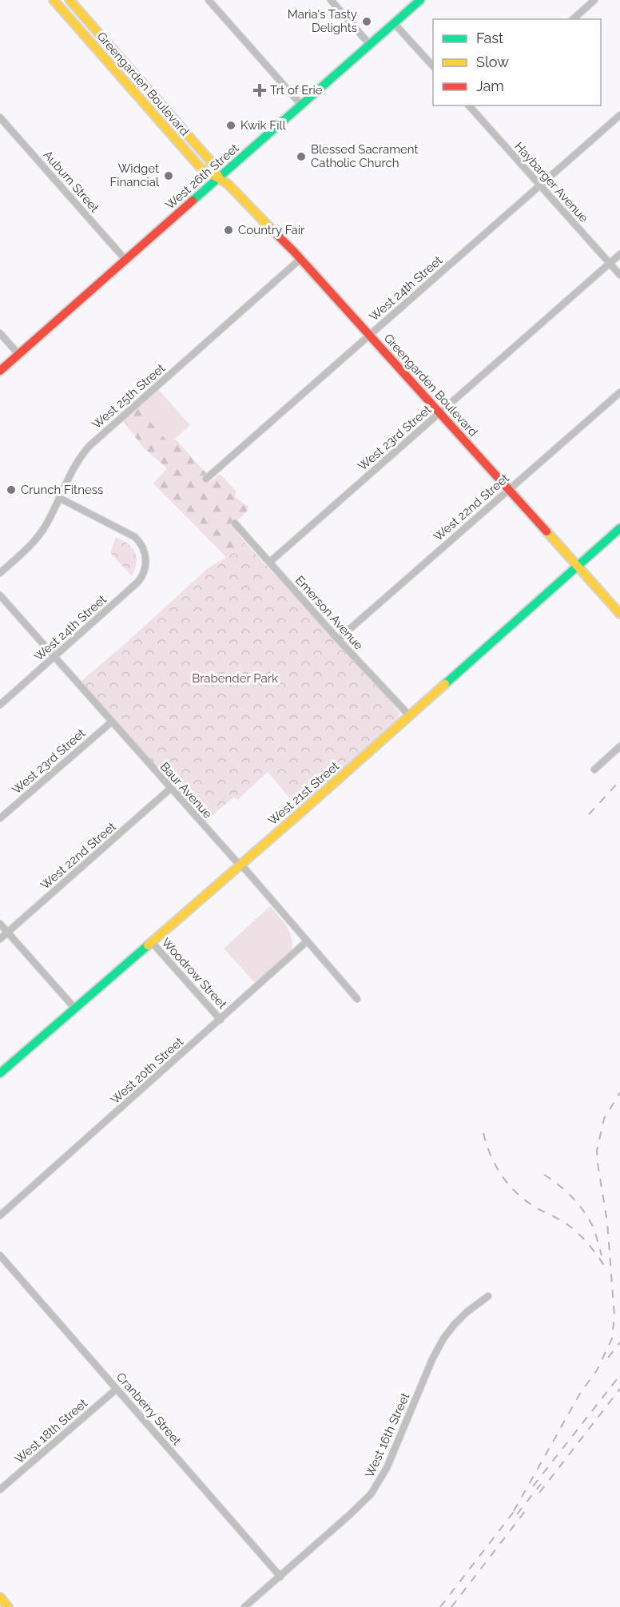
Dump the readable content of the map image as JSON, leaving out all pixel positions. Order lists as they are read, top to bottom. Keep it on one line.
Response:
{"streets":{"street":["Greengarden Boulevard","West 26th Street","Auburn Street","Haybarger Avenue","West 24th Street","West 25th Street","West 23rd Street","West 22nd Street","Emerson Avenue","Baur Avenue","West 21st Street","Woodrow Street","West 20th Street","Cranberry Street","West 18th Street","West 16th Street"]},"crossings":[["Greengarden Boulevard","West 26th Street"],["Greengarden Boulevard","West 24th Street"],["Greengarden Boulevard","West 25th Street"],["Greengarden Boulevard","West 23rd Street"],["Greengarden Boulevard","West 22nd Street"],["Greengarden Boulevard","West 21st Street"],["West 26th Street","Auburn Street"],["Haybarger Avenue","West 24th Street"],["Haybarger Avenue","West 23rd Street"],["West 24th Street","West 25th Street"],["West 24th Street","Baur Avenue"],["West 23rd Street","Emerson Avenue"],["West 23rd Street","Baur Avenue"],["West 22nd Street","Emerson Avenue"],["West 22nd Street","Baur Avenue"],["Emerson Avenue","West 21st Street"],["Baur Avenue","West 21st Street"],["Baur Avenue","West 20th Street"],["West 21st Street","Woodrow Street"],["Woodrow Street","West 20th Street"],["Cranberry Street","West 18th Street"],["Cranberry Street","West 16th Street"]],"parks":["Brabender Park"],"places":{"other":["Maria's Tasty Delights","Kwik Fill","Blessed Sacrament Catholic Church","Widget Financial","Country Fair","Crunch Fitness"],"health":["Trt of Erie"]},"legend":["Fast","Slow","Jam"]}
